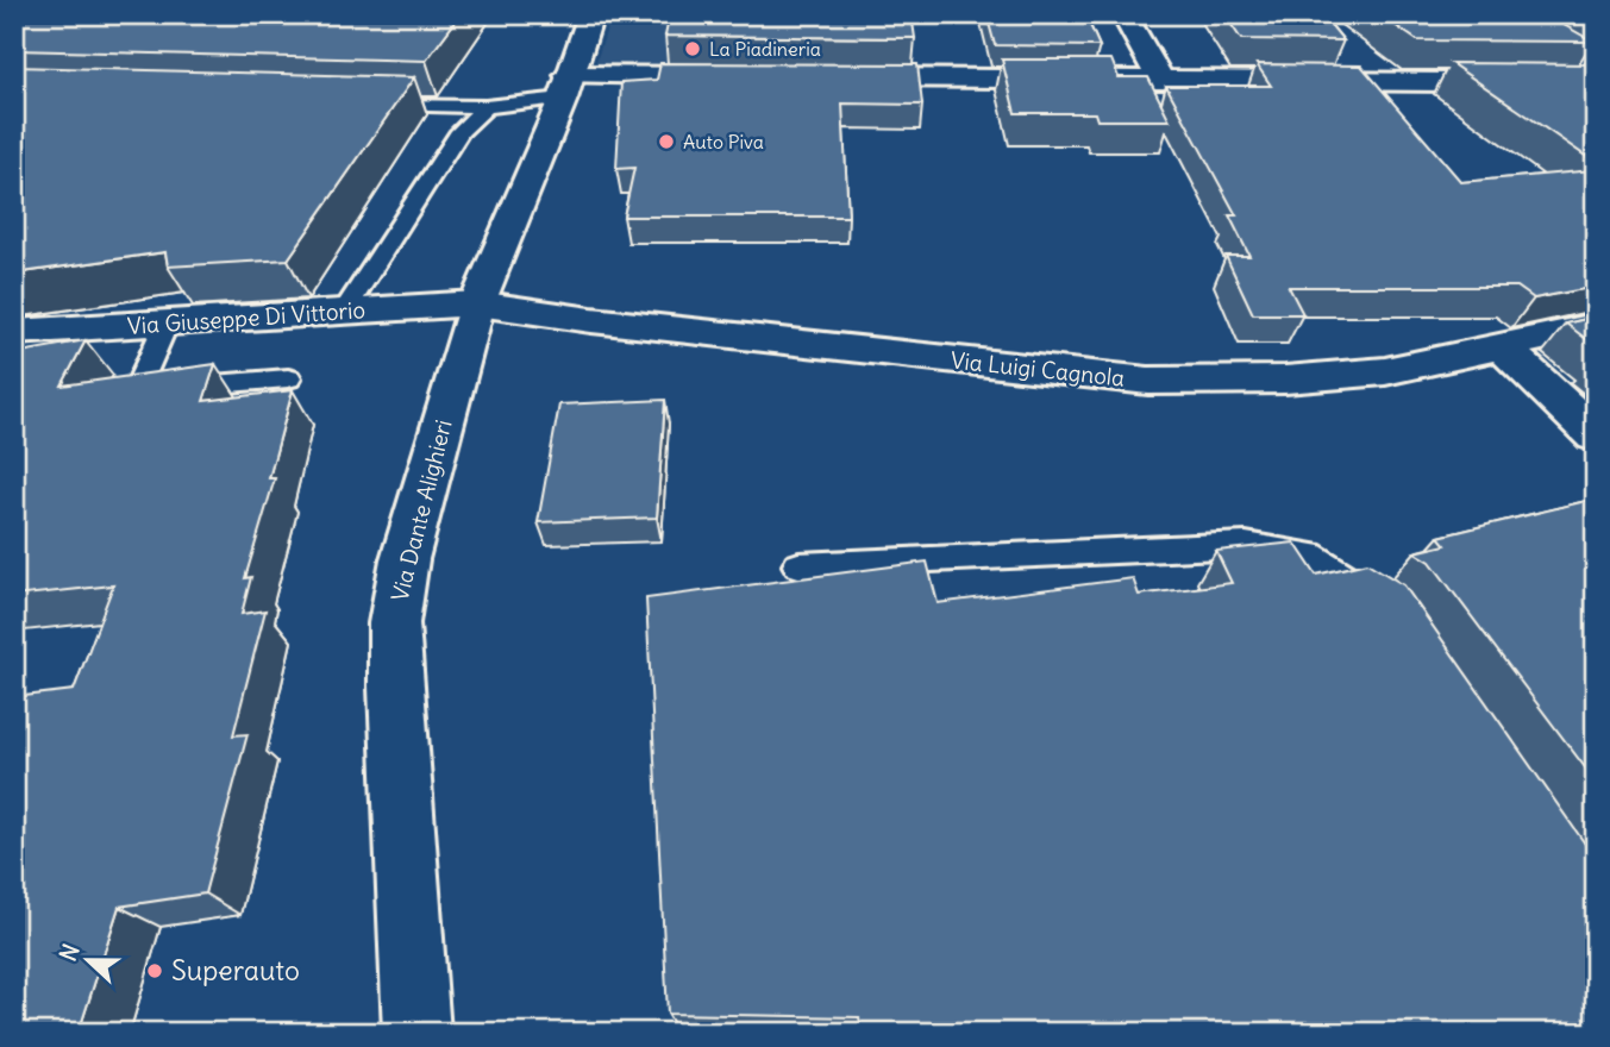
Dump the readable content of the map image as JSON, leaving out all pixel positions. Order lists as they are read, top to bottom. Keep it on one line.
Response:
{"streets":{"street":["Via Giuseppe Di Vittorio","Via Luigi Cagnola","Via Dante Alighieri"]},"crossings":[["Via Giuseppe Di Vittorio","Via Luigi Cagnola"],["Via Giuseppe Di Vittorio","Via Dante Alighieri"],["Via Luigi Cagnola","Via Dante Alighieri"]],"places":["La Piadineria","Auto Piva","Superauto"],"north":"left"}
